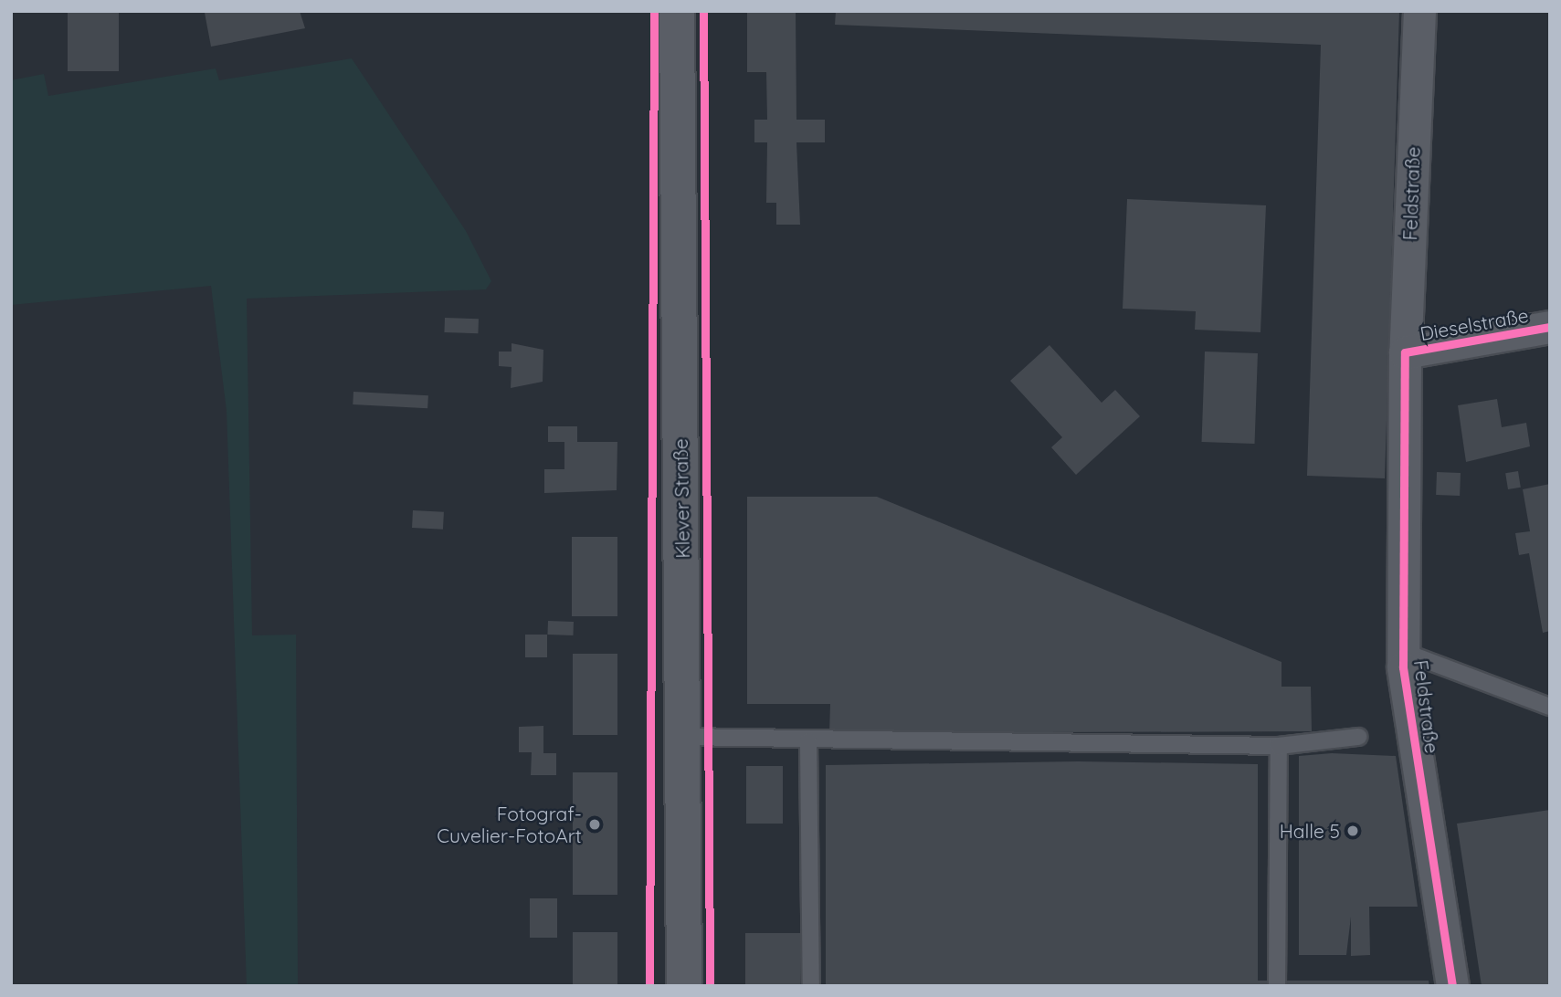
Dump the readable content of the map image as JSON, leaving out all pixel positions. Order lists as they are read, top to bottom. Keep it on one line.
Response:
{"streets":{"street":["Feldstraße","Dieselstraße","Klever Straße"]},"crossings":[["Feldstraße","Dieselstraße"]],"places":["Fotograf- Cuvelier-FotoArt","Halle 5"]}
